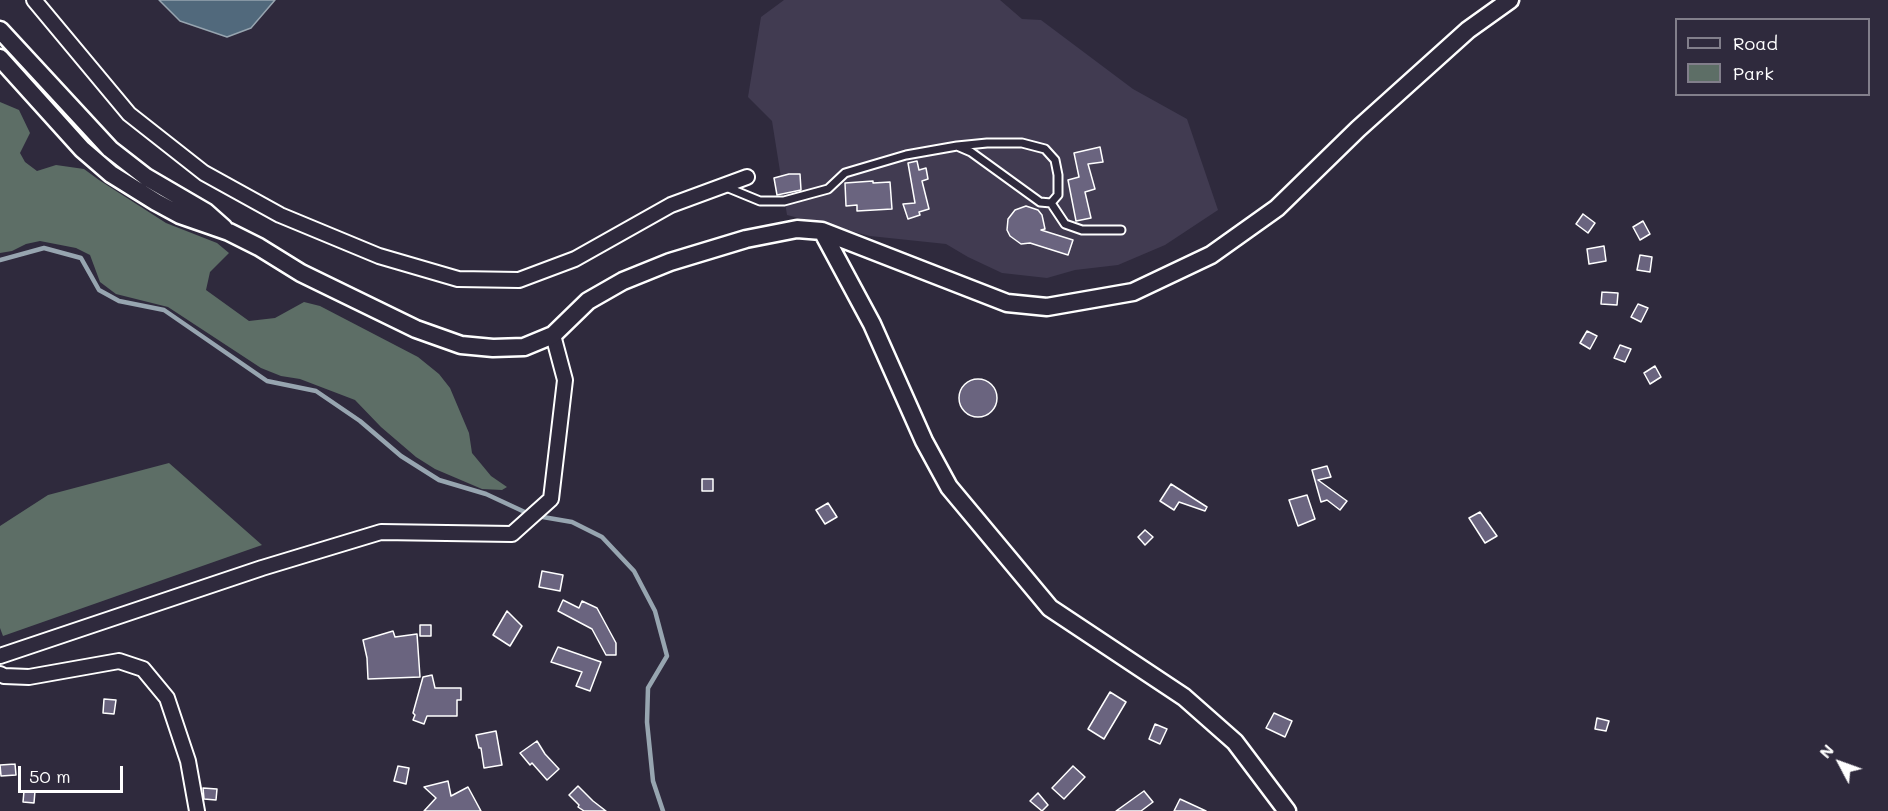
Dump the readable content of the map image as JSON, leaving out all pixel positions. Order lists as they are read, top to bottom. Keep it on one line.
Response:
{"legend":["Road","Park"],"scale_bar":"50 m","north":"top left"}
